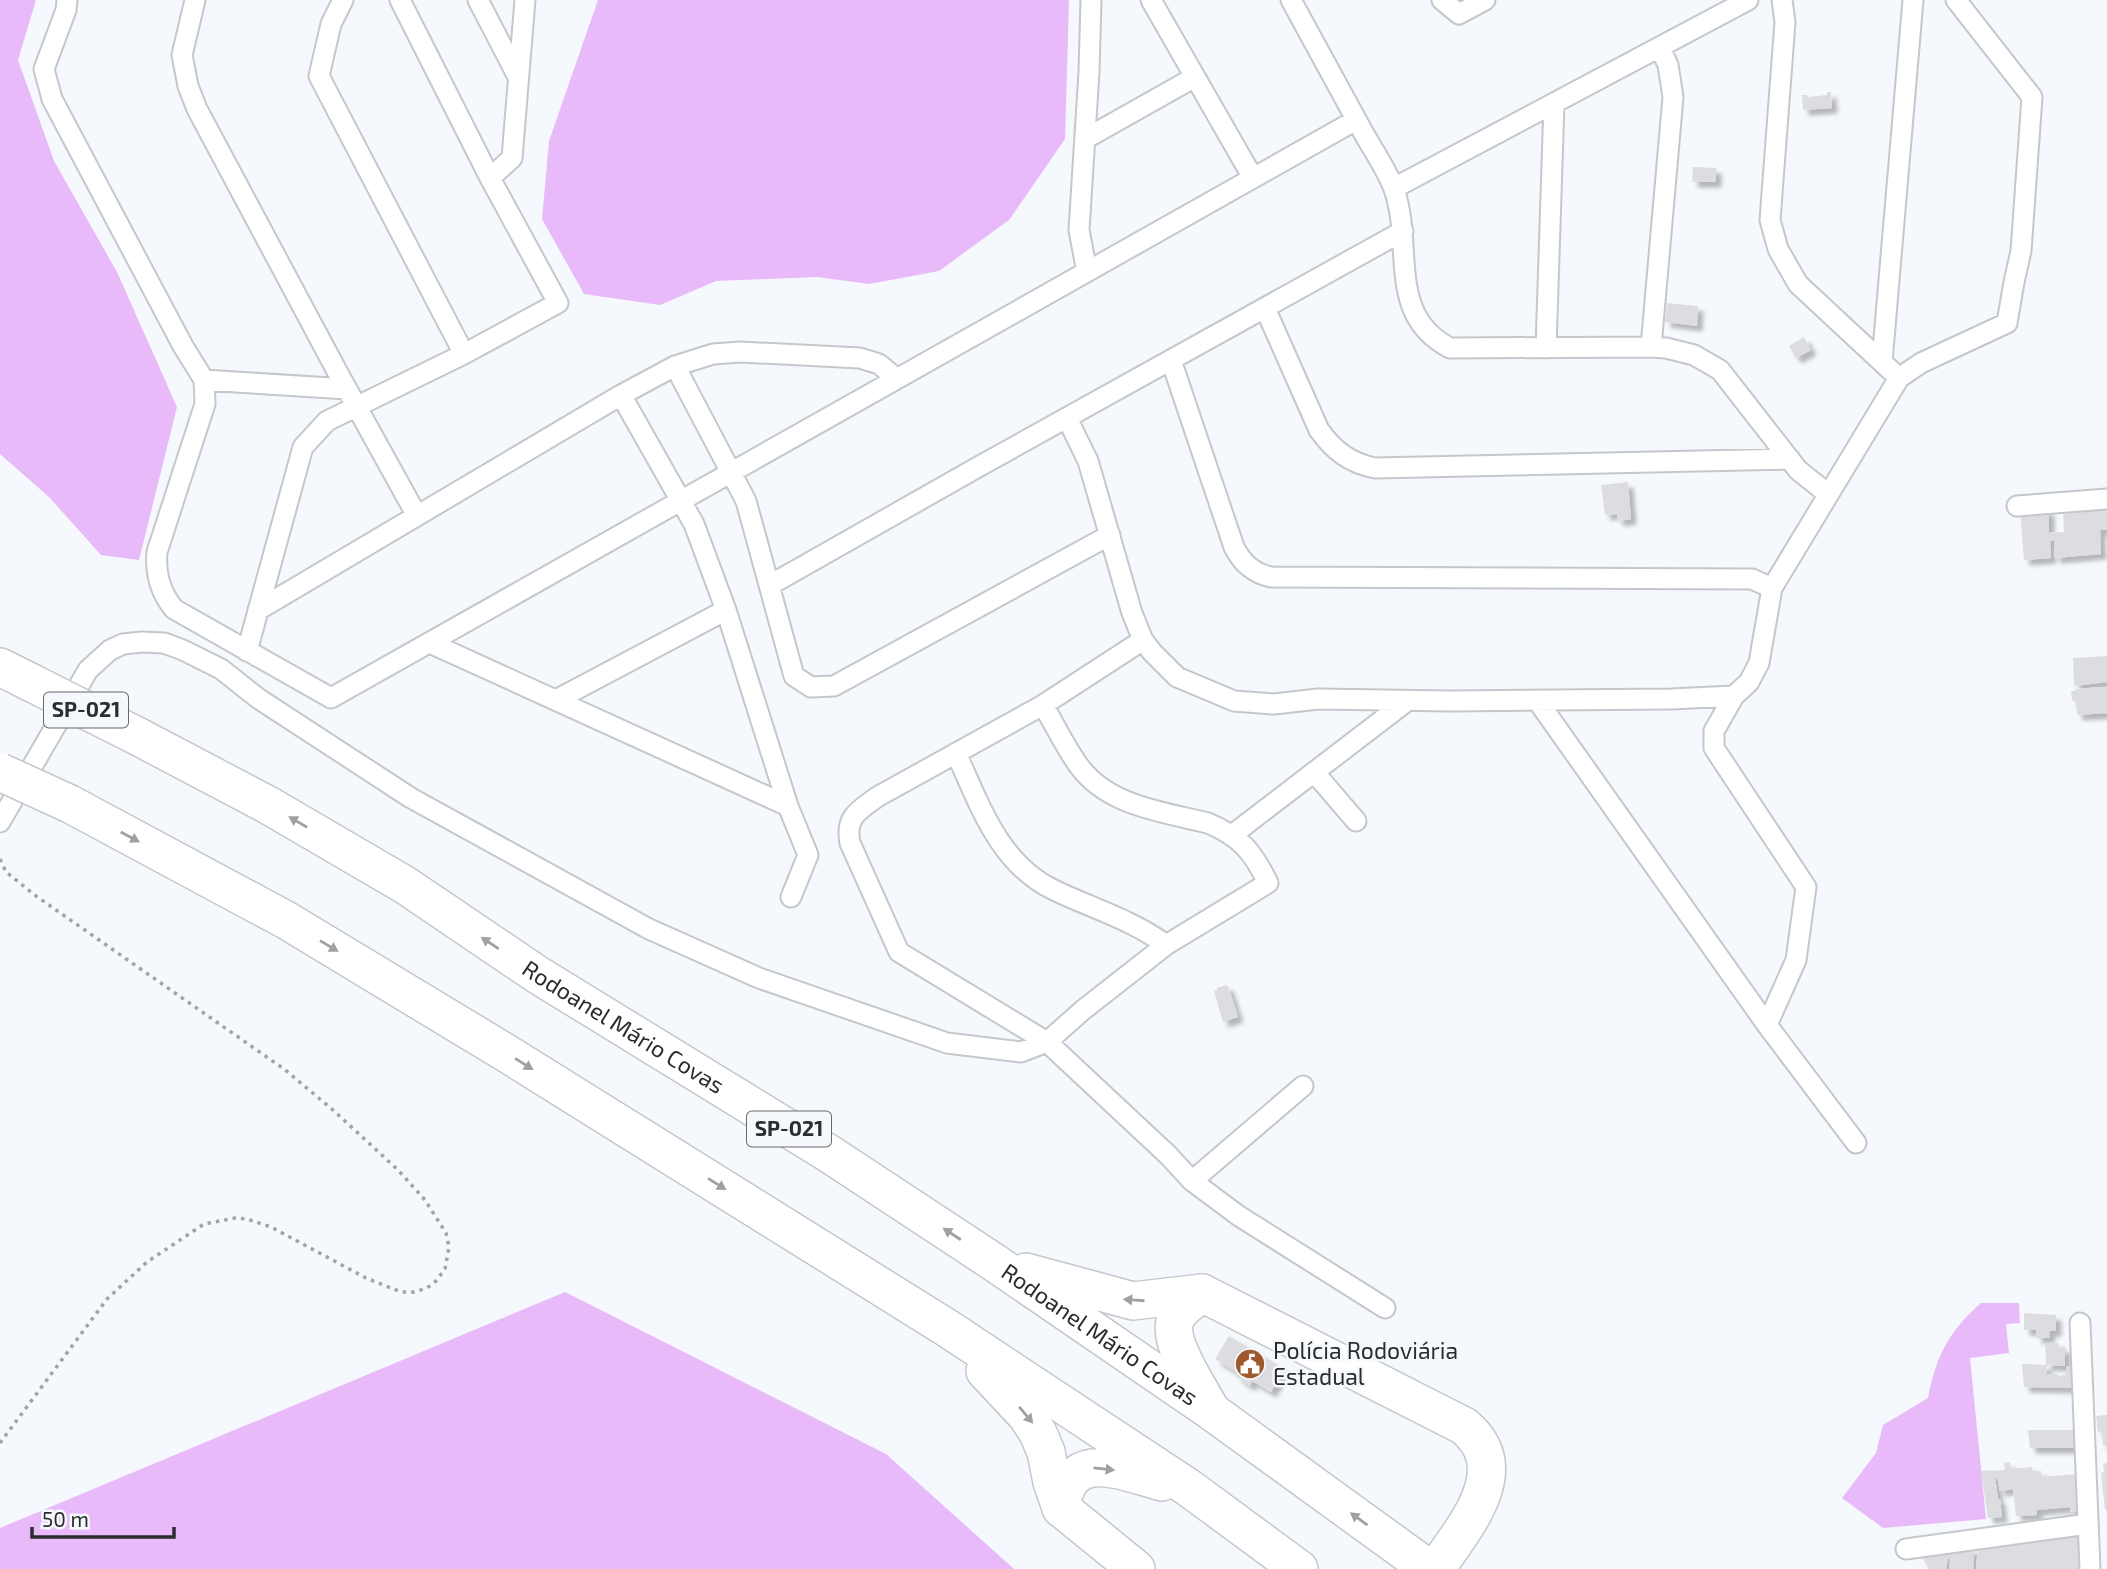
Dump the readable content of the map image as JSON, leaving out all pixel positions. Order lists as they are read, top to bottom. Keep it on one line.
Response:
{"streets":{"highway":["SP-021","Rodoanel Mário Covas"]},"places":{"public building":["Polícia Rodoviária Estadual"]},"scale_bar":"50 m"}
